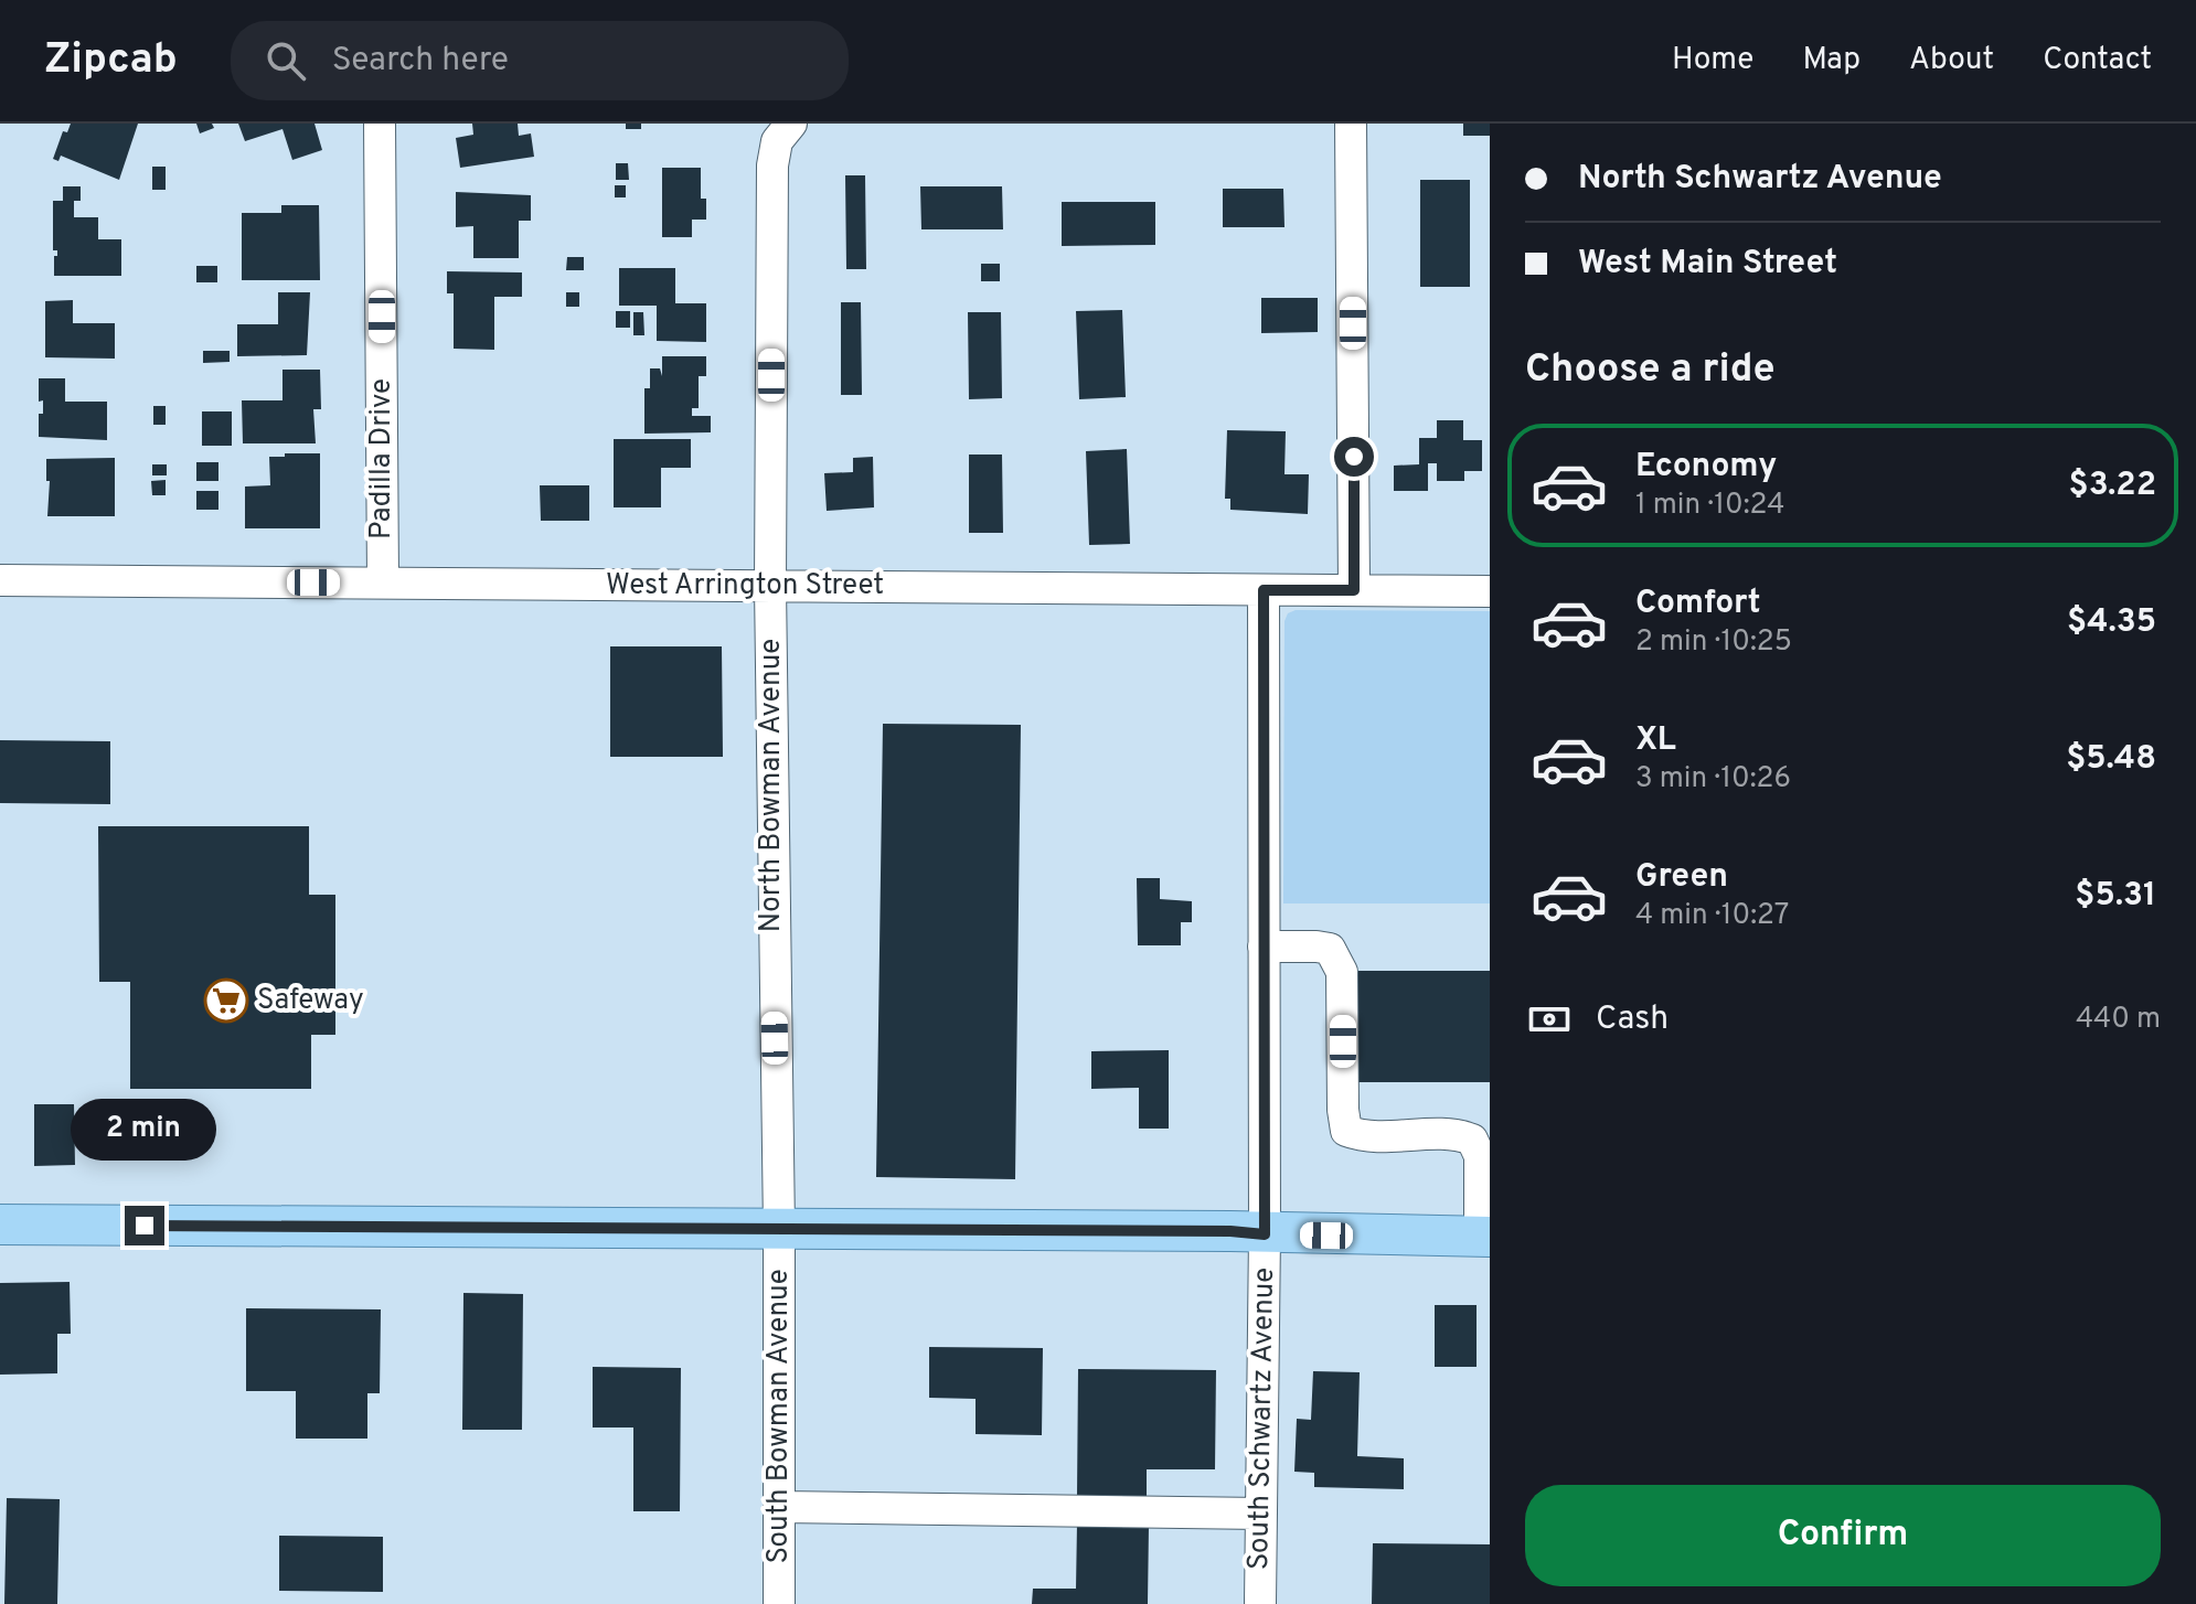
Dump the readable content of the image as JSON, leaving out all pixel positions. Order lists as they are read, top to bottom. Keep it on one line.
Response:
{"streets":{"street":["Padilla Drive","West Arrington Street","North Bowman Avenue","South Bowman Avenue","South Schwartz Avenue"]},"crossings":[["Padilla Drive","West Arrington Street"],["West Arrington Street","North Bowman Avenue"],["West Arrington Street","South Schwartz Avenue"],["North Bowman Avenue","South Bowman Avenue"]],"places":{"supermarket":["Safeway"]},"page":{"header":"Zipcab","search":"Search here","nav":["Home","Map","About","Contact"],"banner":["North Schwartz Avenue","West Main Street"],"heading":"Choose a ride","list":[{"name":"Economy","note":"1 min · 10:24","value":"$3.22"},{"name":"Comfort","note":"2 min · 10:25","value":"$4.35"},{"name":"XL","note":"3 min · 10:26","value":"$5.48"},{"name":"Green","note":"4 min · 10:27","value":"$5.31"}],"pay":["Cash","440 m"],"bubble":"2 min","buttons":"Confirm"}}
